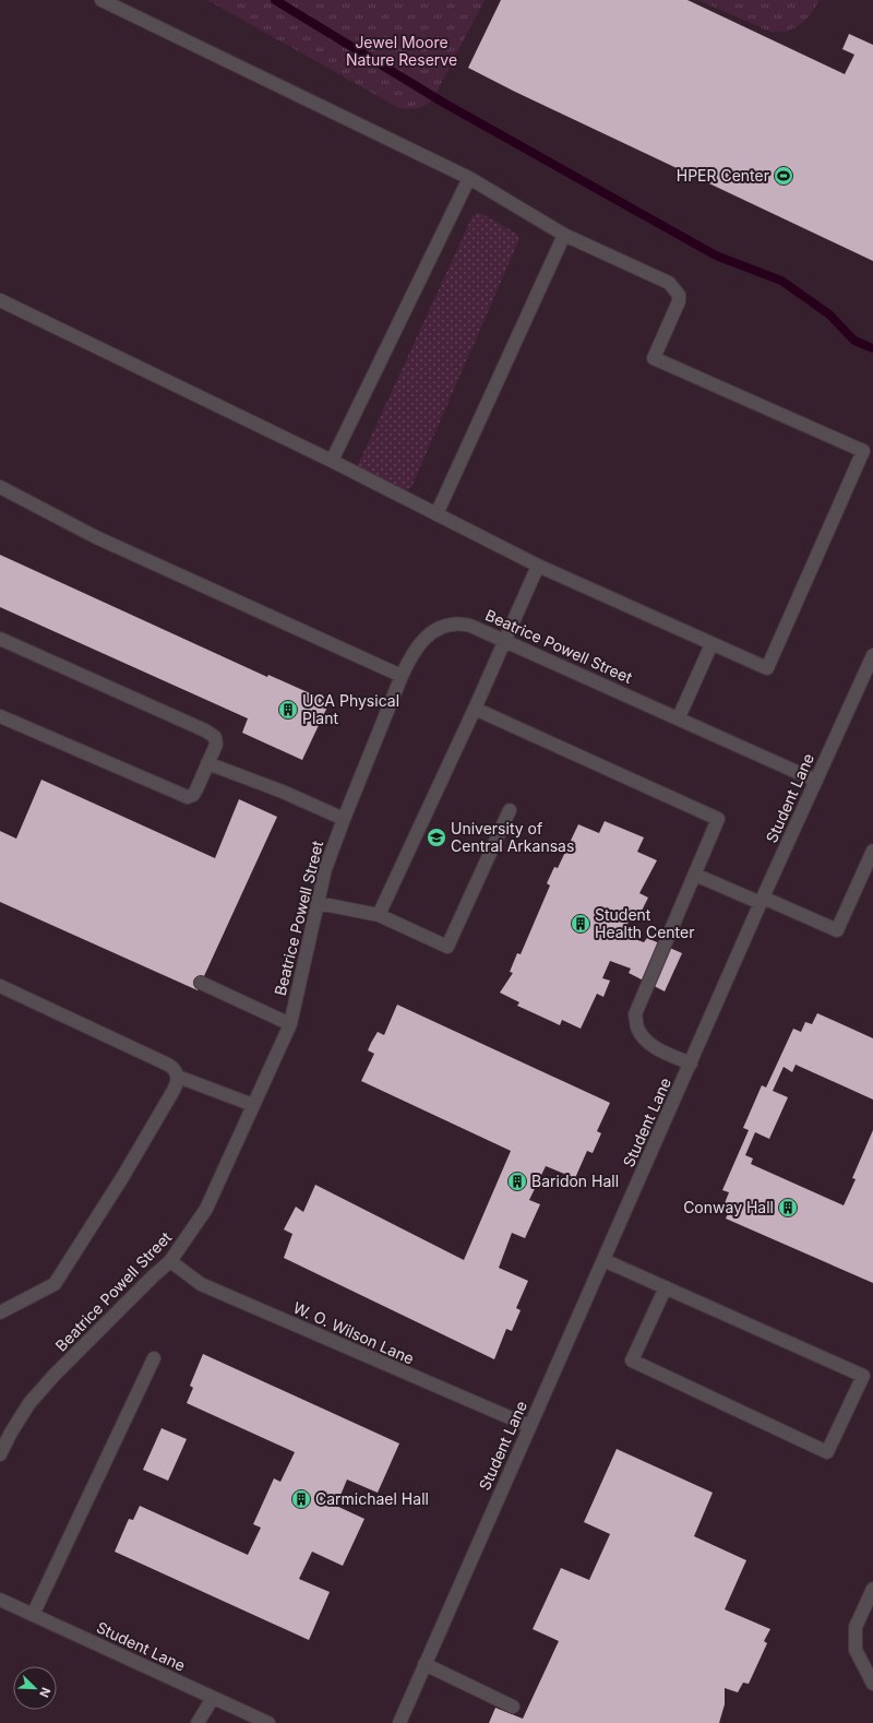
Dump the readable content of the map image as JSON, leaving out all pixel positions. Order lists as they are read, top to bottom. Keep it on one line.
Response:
{"streets":{"street":["Beatrice Powell Street","Student Lane","W. O. Wilson Lane"]},"crossings":[["Beatrice Powell Street","Student Lane"],["Beatrice Powell Street","W. O. Wilson Lane"],["Student Lane","W. O. Wilson Lane"]],"parks":["Jewel Moore Nature Reserve"],"places":{"sports":["HPER Center"],"building":["UCA Physical Plant","Student Health Center","Baridon Hall","Conway Hall","Carmichael Hall"],"school or university":["University of Central Arkansas"]},"north":"bottom right"}
